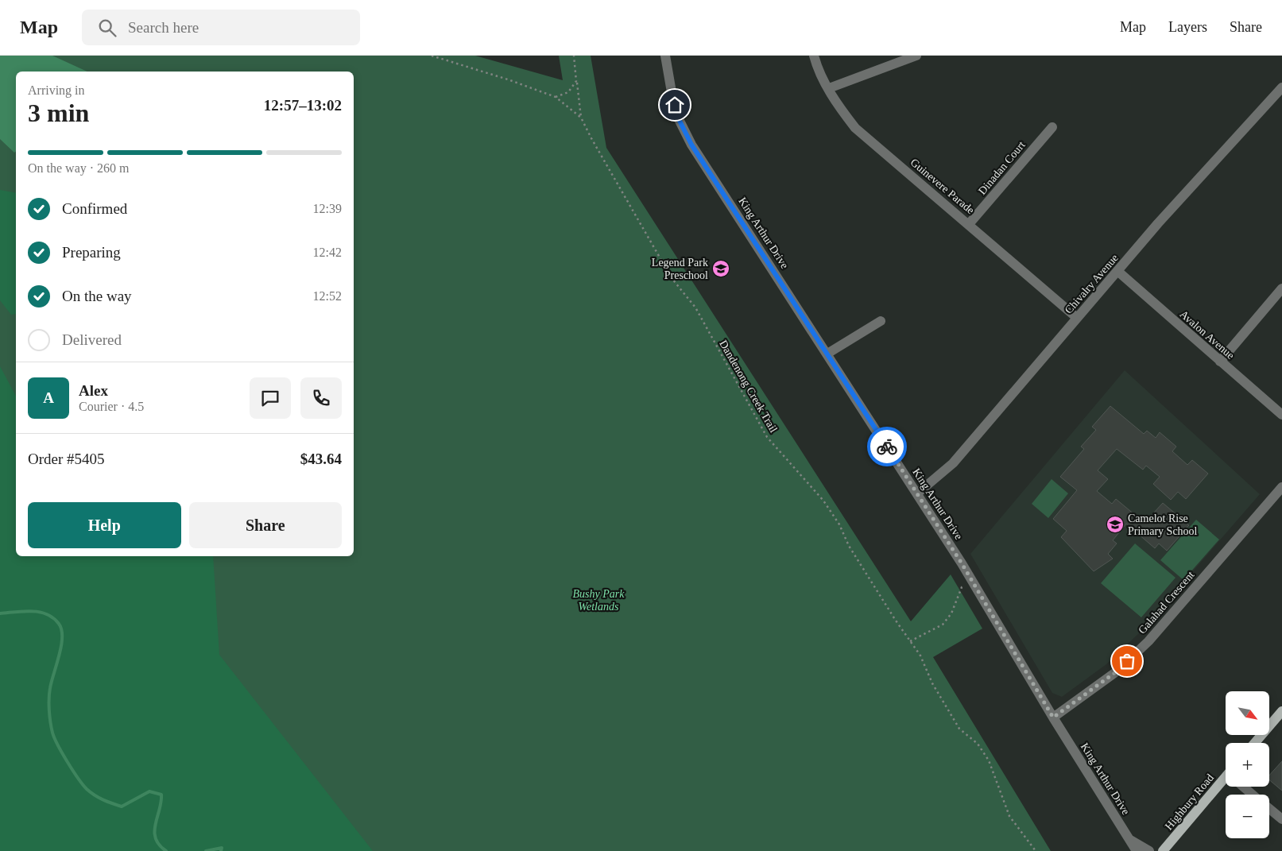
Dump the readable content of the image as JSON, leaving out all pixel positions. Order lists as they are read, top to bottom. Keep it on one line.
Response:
{"streets":{"main road":["Highbury Road"],"street":["Dinadan Court","Guinevere Parade","King Arthur Drive","Chivalry Avenue","Avalon Avenue","Galahad Crescent"],"path":["Dandenong Creek Trail"]},"crossings":[["Dinadan Court","Guinevere Parade"],["Guinevere Parade","Chivalry Avenue"],["King Arthur Drive","Chivalry Avenue"],["King Arthur Drive","Galahad Crescent"],["Chivalry Avenue","Avalon Avenue"]],"parks":["Bushy Park Wetlands"],"places":{"school or university":["Legend Park Preschool","Camelot Rise Primary School"]},"north":"bottom right","page":{"header":"Map","search":"Search here","nav":["Map","Layers","Share"],"heading":["3 min","Arriving in","12:57–13:02"],"panel":["Alex","Courier · 4.5","Order #5405","$43.64"],"bar":"On the way · 260 m","list":[["Confirmed","12:39"],["Preparing","12:42"],["On the way","12:52"],"Delivered"],"round":"A","buttons":["Help","Share"],"map_buttons":["+","−"]}}
